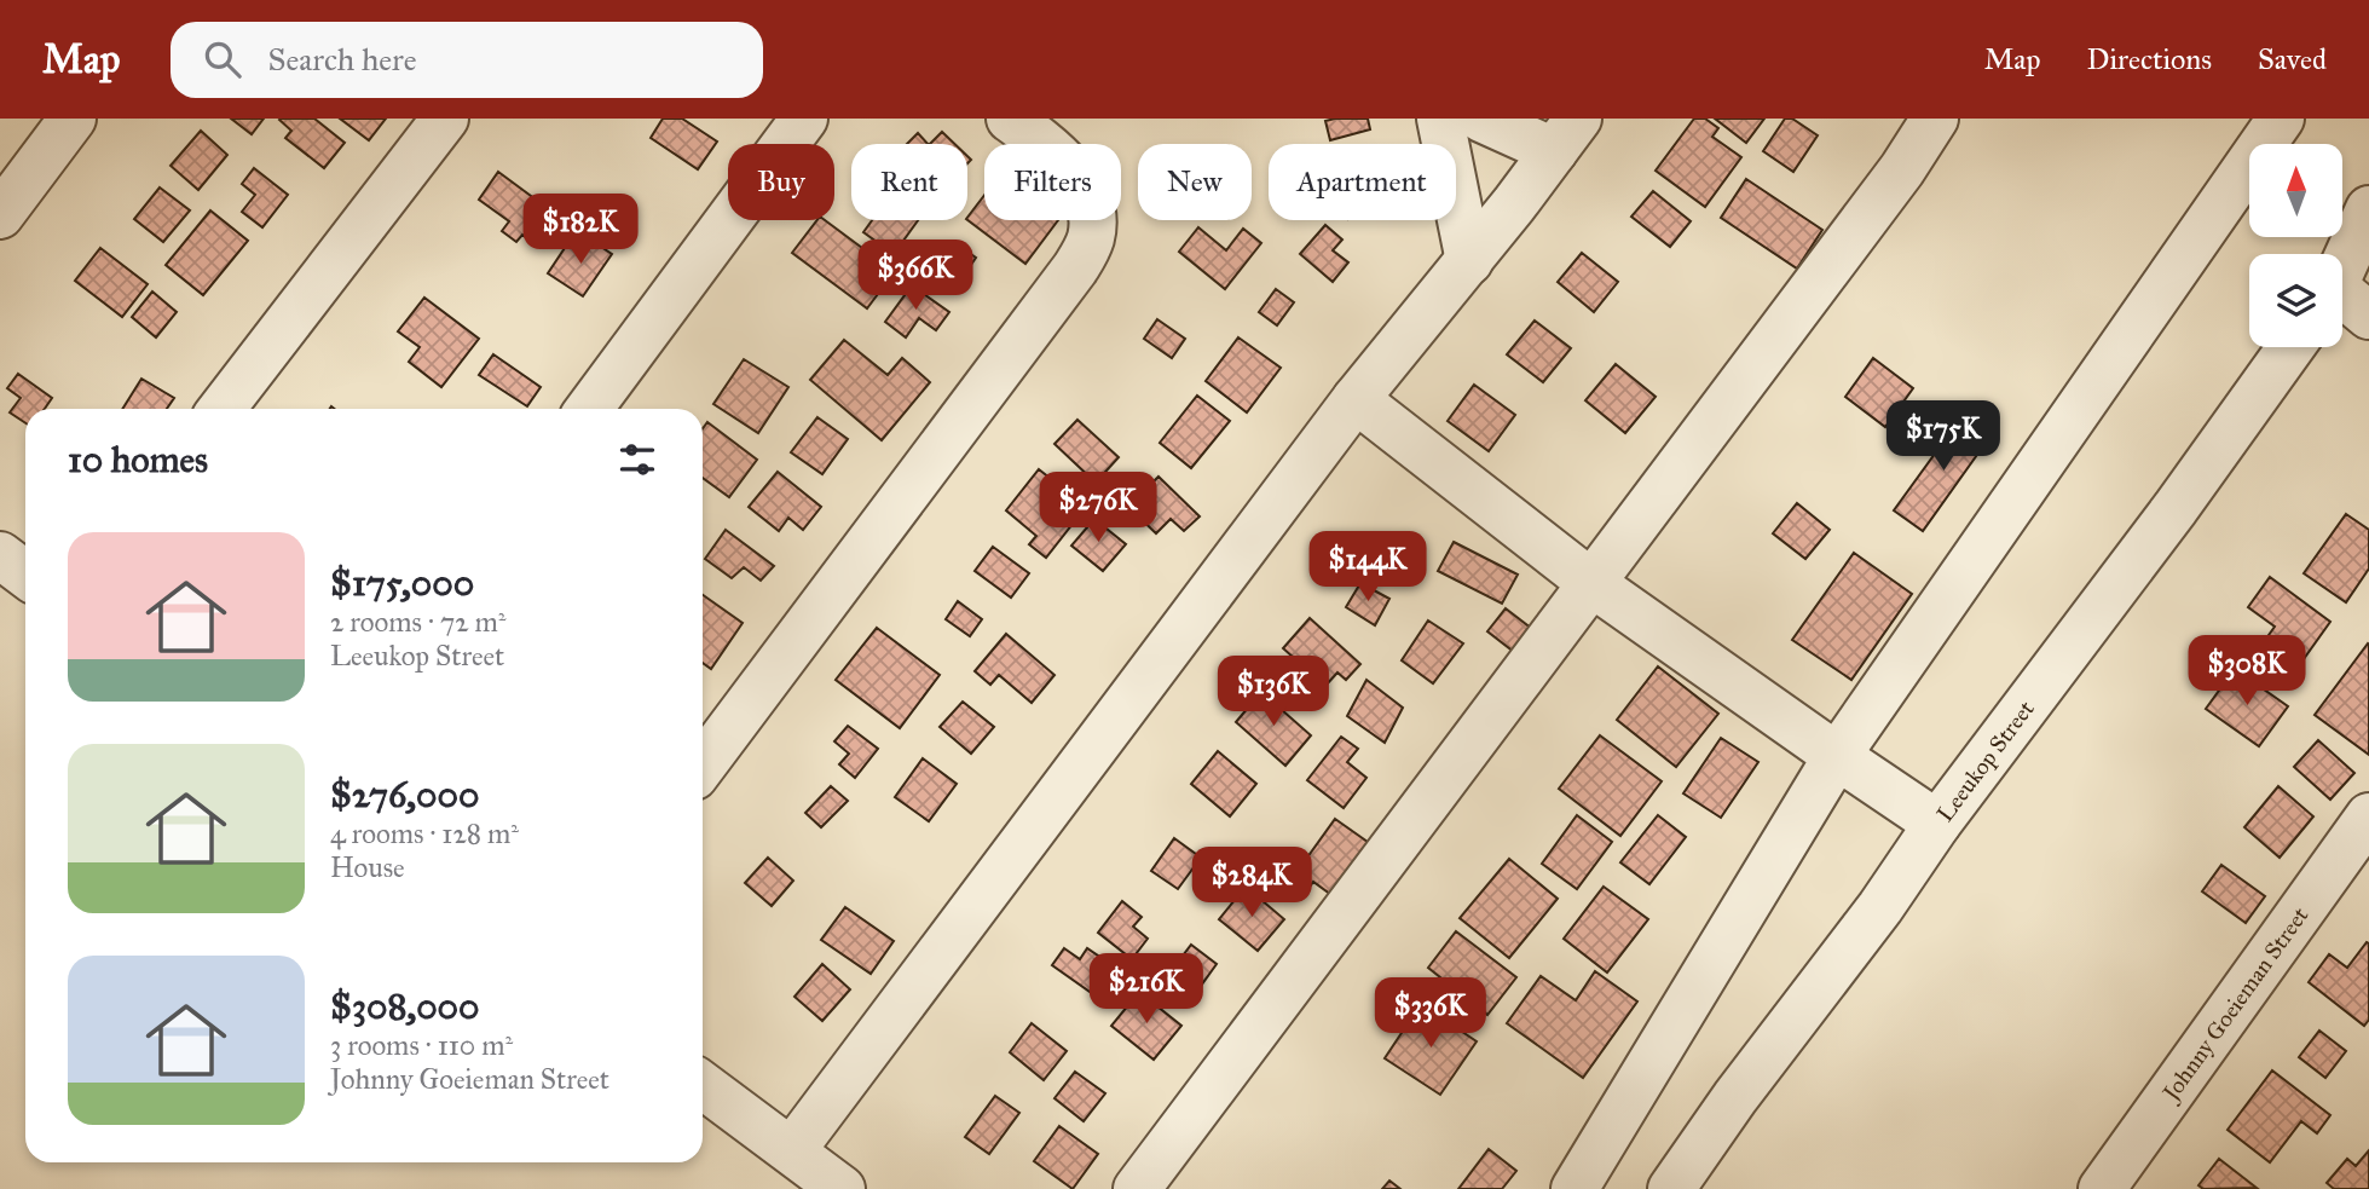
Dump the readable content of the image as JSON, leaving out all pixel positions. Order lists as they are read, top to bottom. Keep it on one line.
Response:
{"streets":{"street":["Leeukop Street","Johnny Goeieman Street"]},"north":"top","page":{"header":"Map","search":"Search here","nav":["Map","Directions","Saved"],"chip":["Buy","Rent","Filters","New","Apartment"],"price":["$182K","$366K","$175K","$276K","$144K","$308K","$136K","$284K","$216K","$336K"],"heading":"10 homes","list":[{"name":"$175,000","note":"2 rooms · 72 m² · Leeukop Street"},{"name":"$276,000","note":"4 rooms · 128 m² · House"},{"name":"$308,000","note":"3 rooms · 110 m² · Johnny Goeieman Street"}]}}
